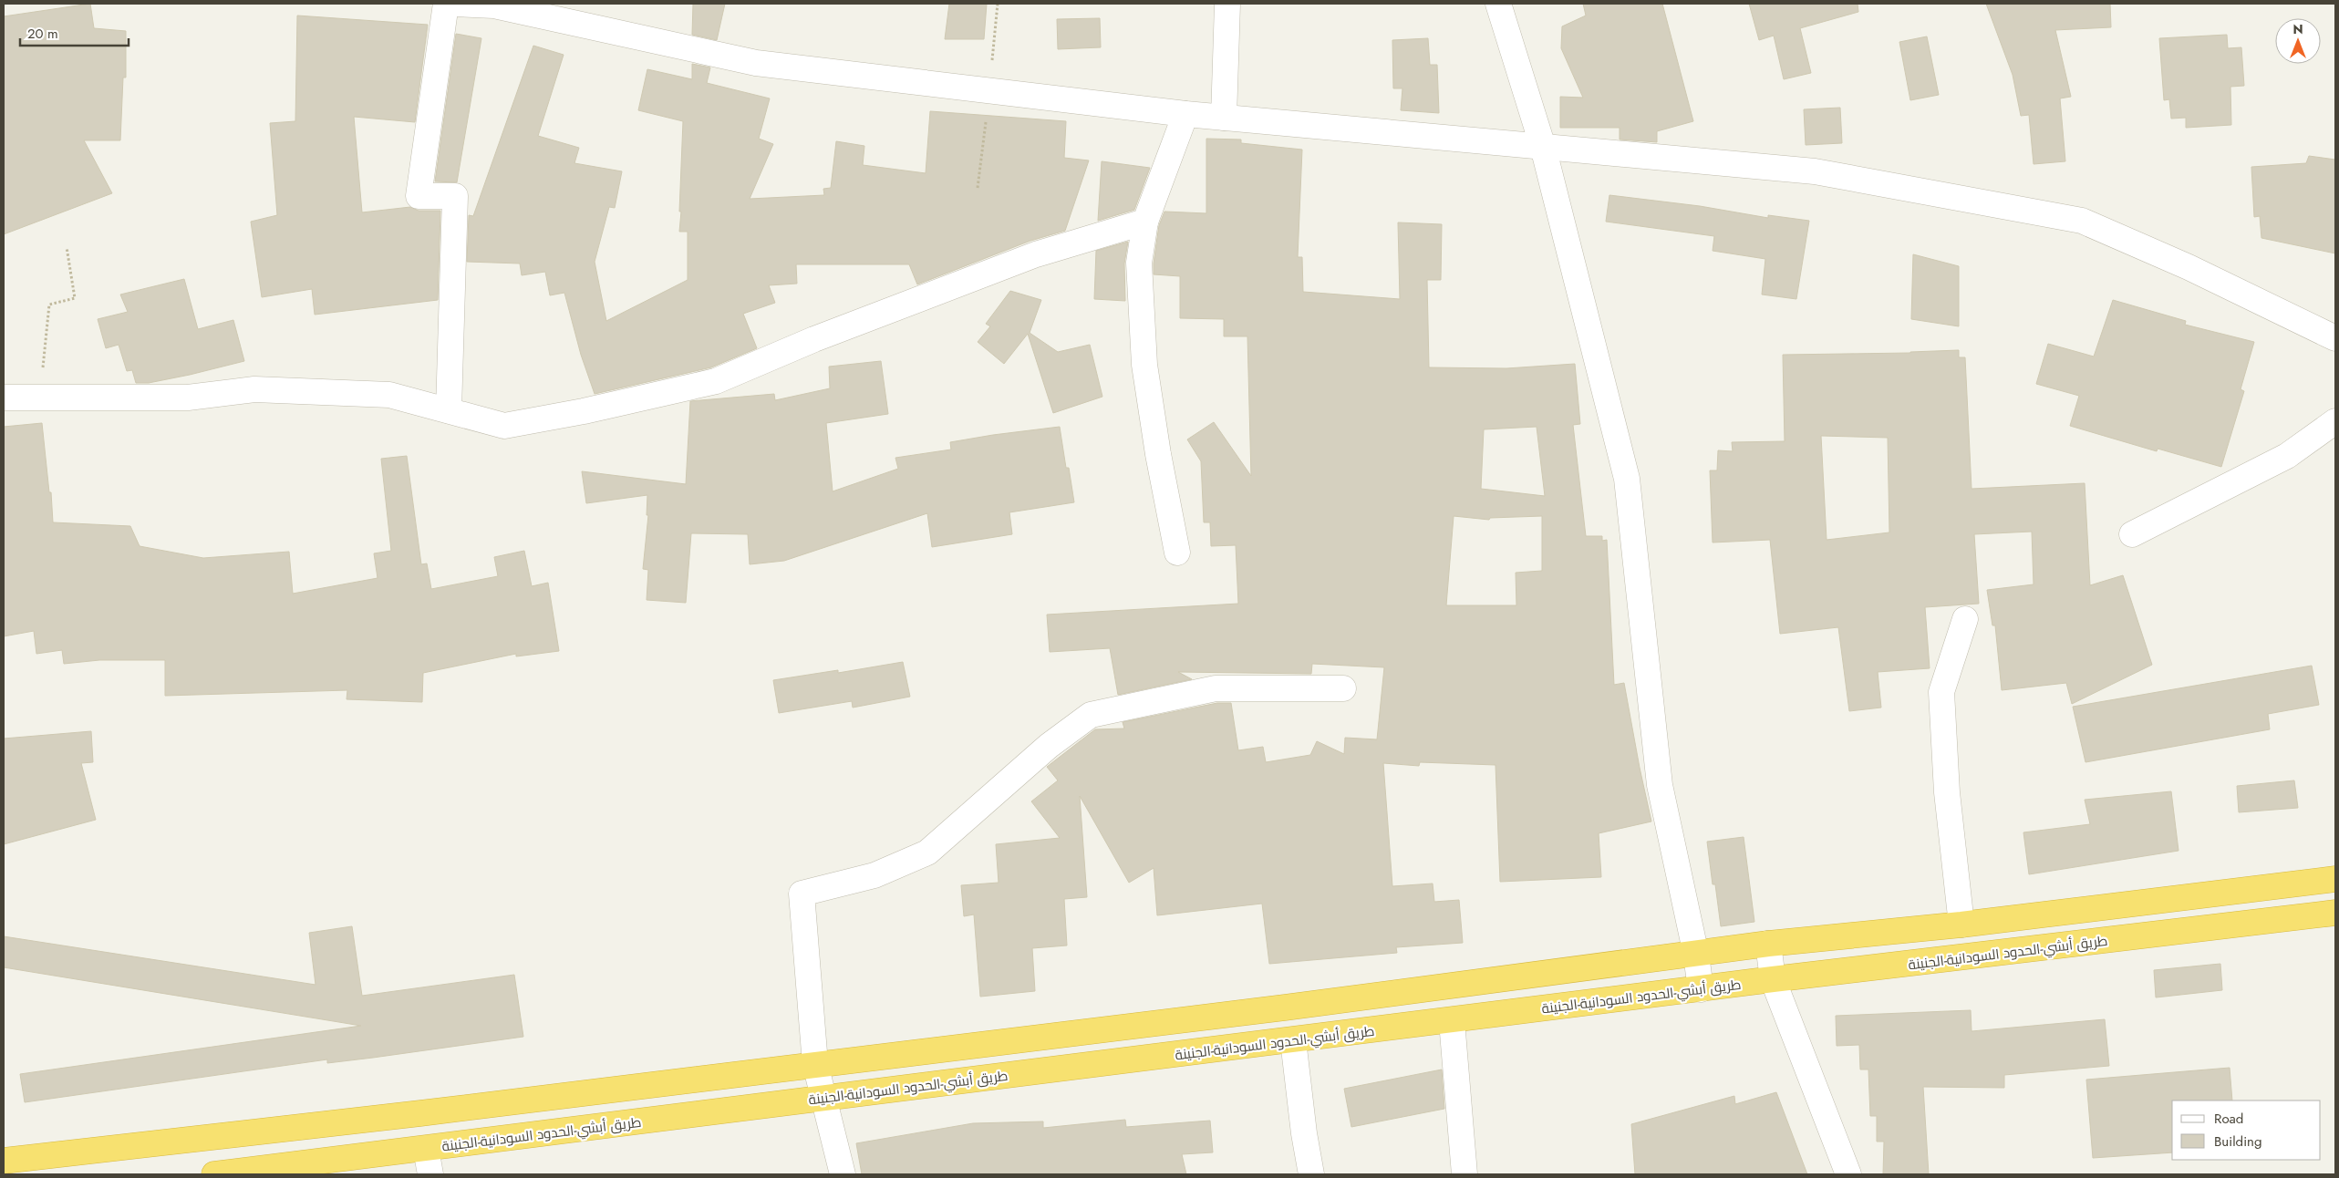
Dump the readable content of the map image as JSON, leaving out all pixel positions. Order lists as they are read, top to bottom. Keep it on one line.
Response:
{"streets":{"highway":["طريق أبشي-الحدود السودانية-الجنينة"]},"legend":["Road","Building"],"scale_bar":"20 m","north":"top"}
